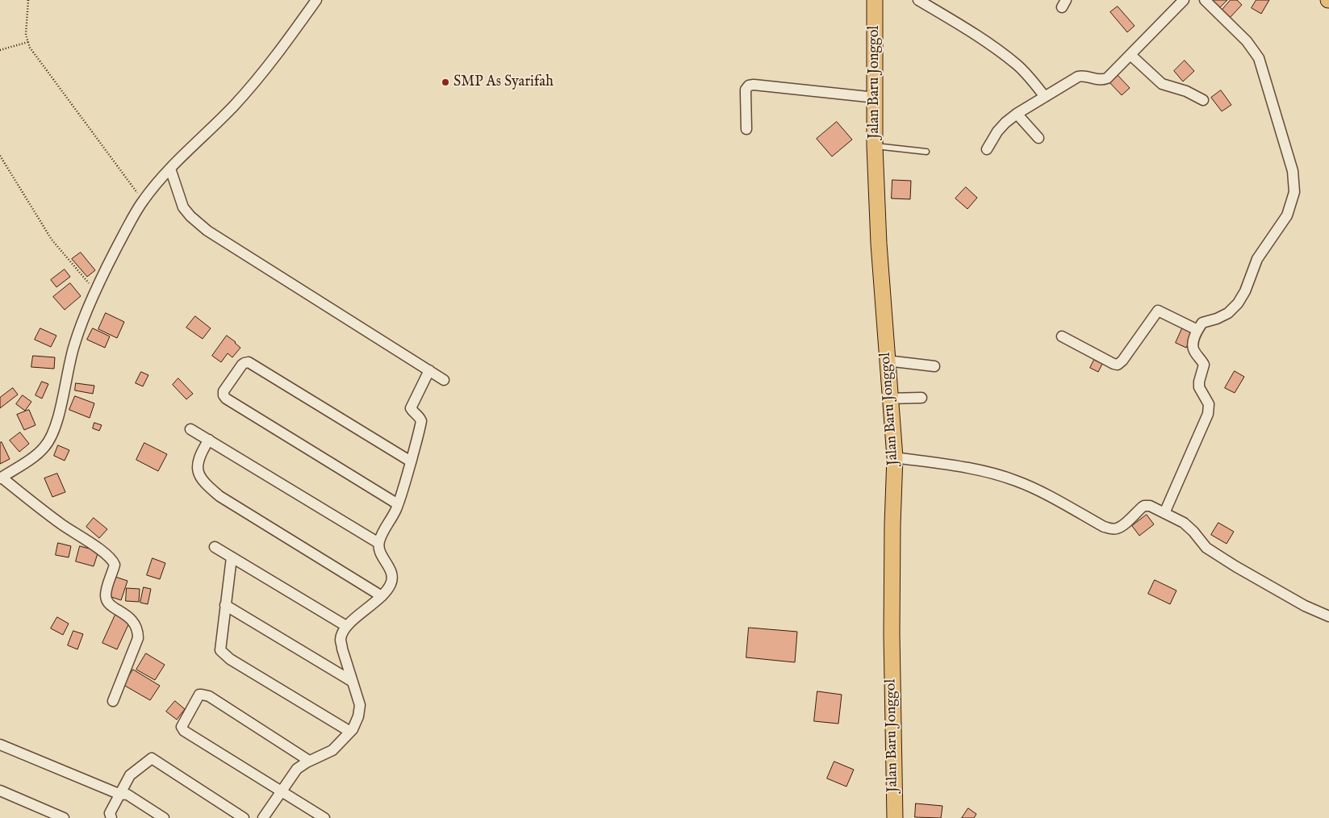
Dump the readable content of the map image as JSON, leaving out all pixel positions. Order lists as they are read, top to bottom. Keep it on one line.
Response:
{"streets":{"main road":["Jalan Baru Jonggol"]},"places":["SMP As Syarifah"]}
